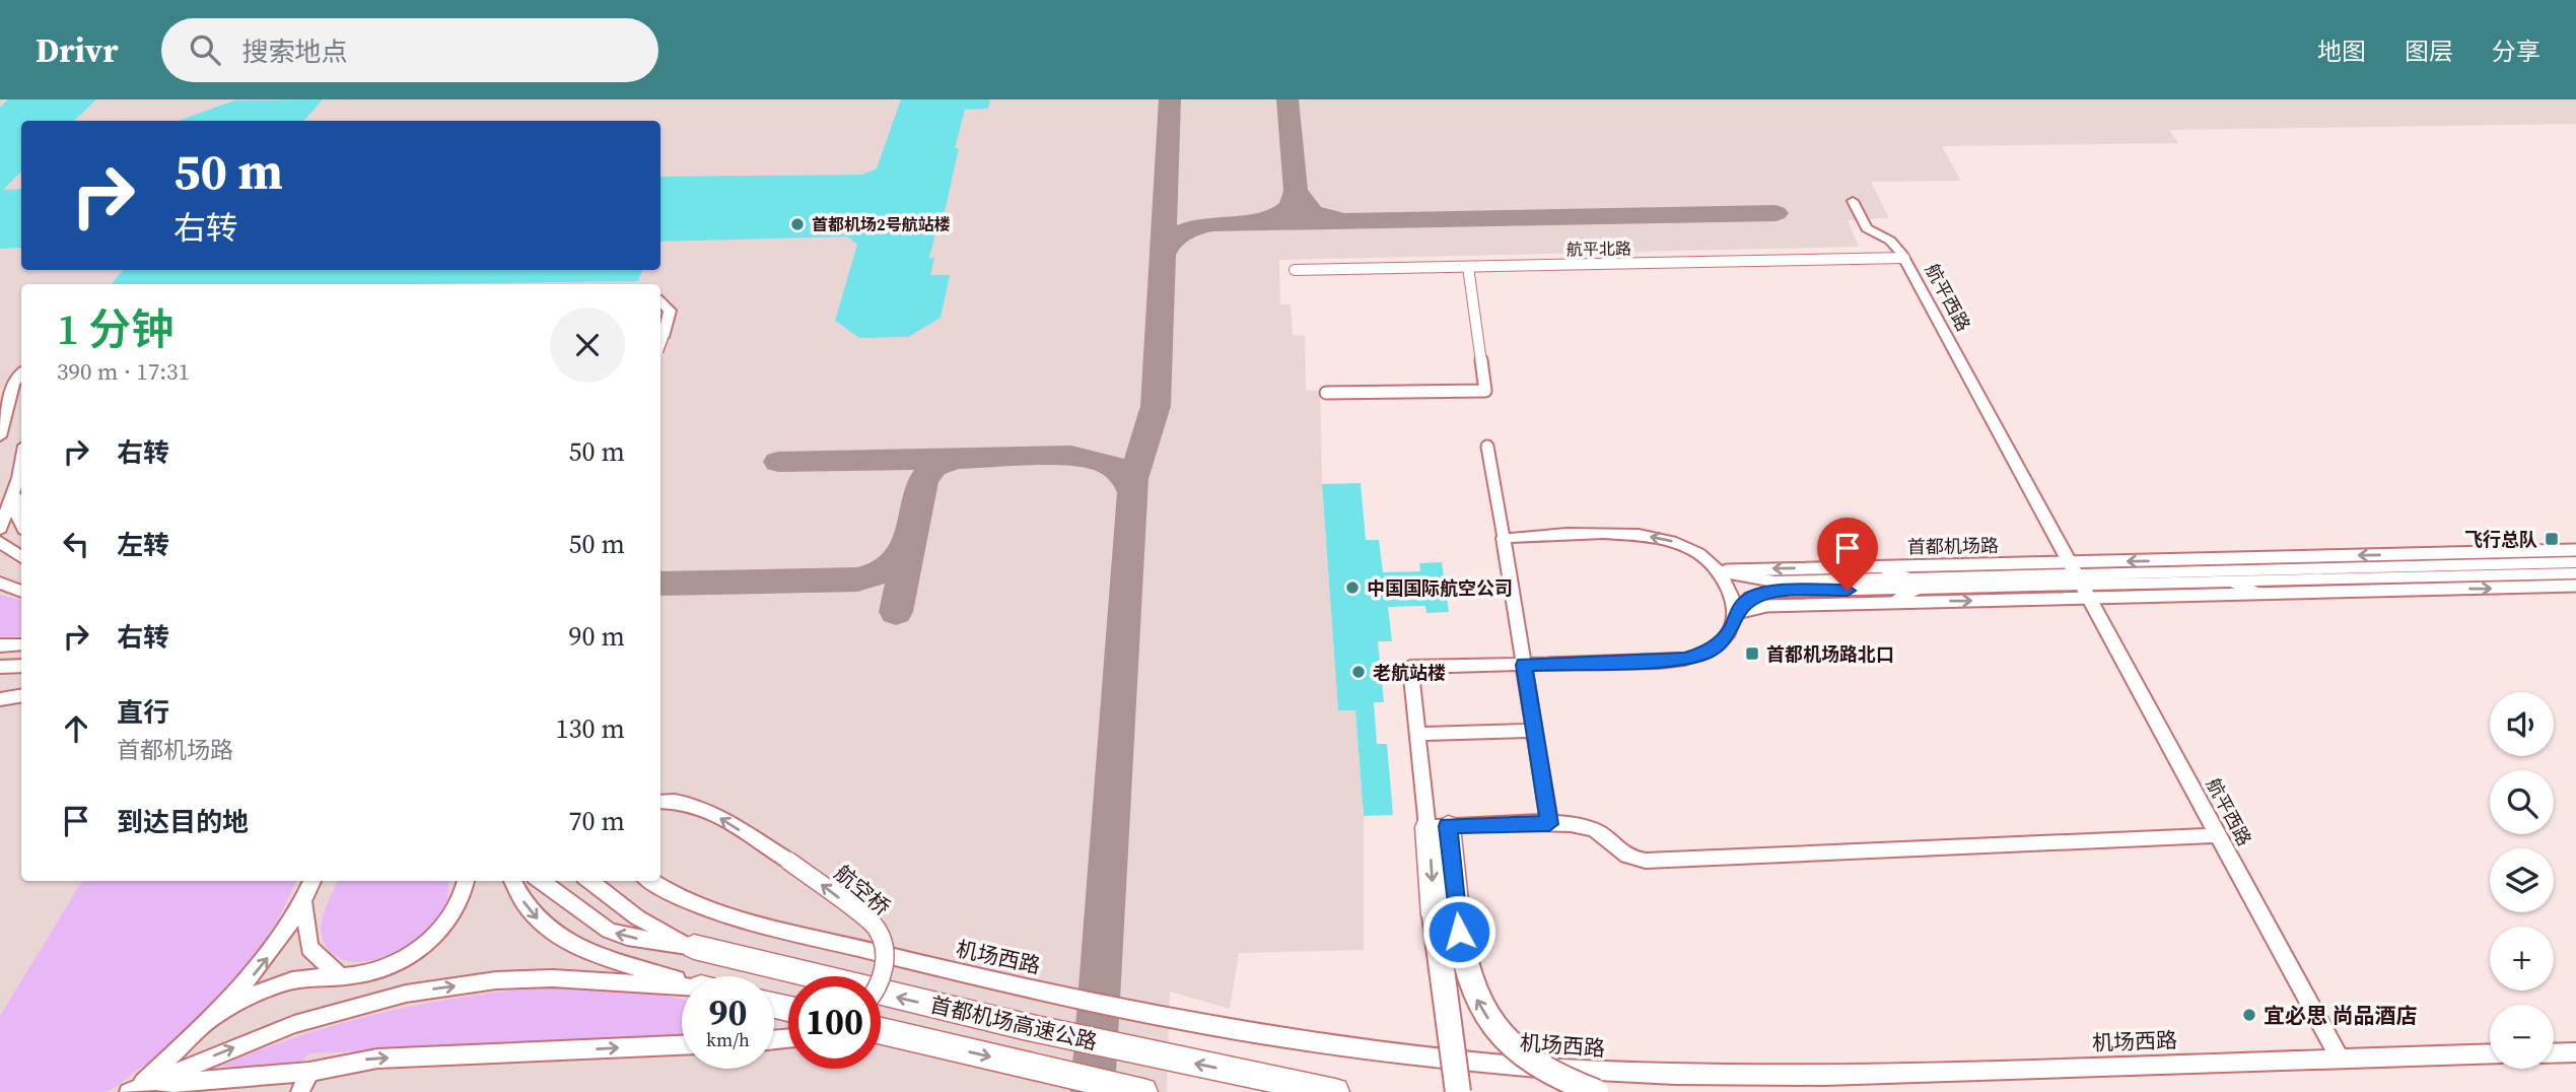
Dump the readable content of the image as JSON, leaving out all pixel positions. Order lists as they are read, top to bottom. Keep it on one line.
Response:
{"streets":{"highway":["首都机场高速公路"],"street":["航平北路","航平西路","首都机场路","航空桥","机场西路"]},"crossings":[["航平北路","航平西路"],["航平西路","首都机场路"],["航平西路","机场西路"]],"one_way":["航空桥"],"places":{"other":["首都机场2号航站楼","中国国际航空公司","老航站楼","宜必思 尚品酒店"],"transit":["飞行总队","首都机场路北口"]},"page":{"header":"Drivr","search":"搜索地点","nav":["地图","图层","分享"],"turn":["50 m","右转"],"heading":["1 分钟","390 m · 17:31"],"list":[{"name":"右转","value":"50 m"},{"name":"左转","value":"50 m"},{"name":"右转","value":"90 m"},{"name":"直行","note":"首都机场路","value":"130 m"},{"name":"到达目的地","value":"70 m"}],"map_buttons":["+","−"],"speed":"90 km/h","limit":"100"}}
